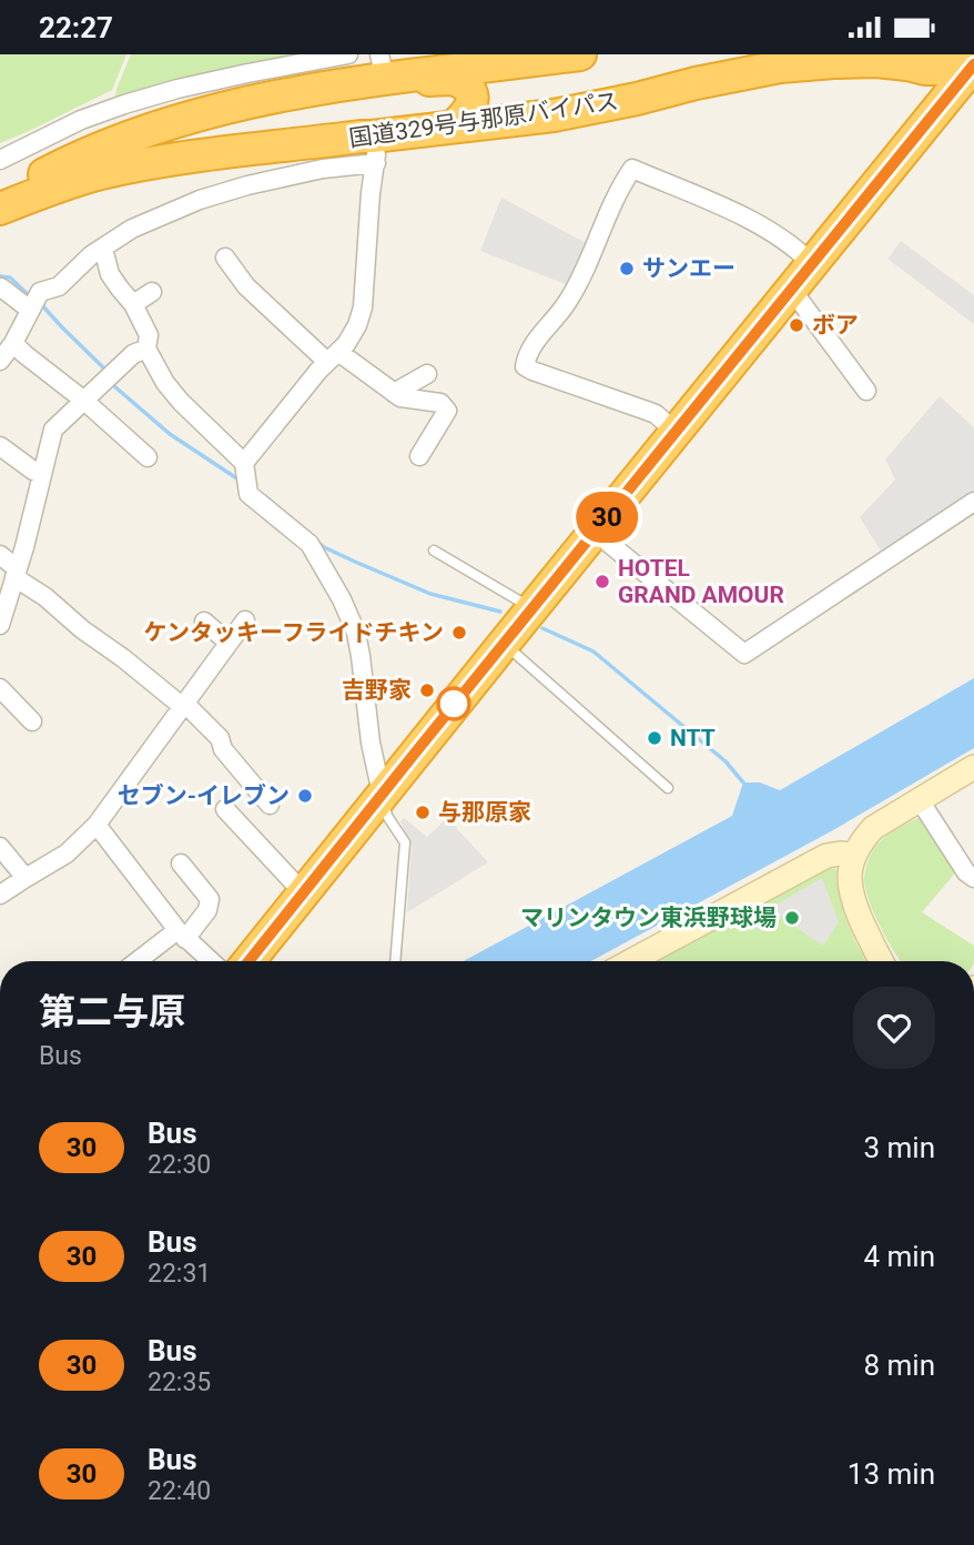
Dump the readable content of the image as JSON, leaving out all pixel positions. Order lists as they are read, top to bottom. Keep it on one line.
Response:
{"streets":{"highway":["国道329号与那原バイパス"]},"places":["サンエー","ボア","HOTEL GRAND AMOUR","ケンタッキーフライドチキン","吉野家","NTT","セブン-イレブン","与那原家","マリンタウン東浜野球場"],"lines":["bus line 30"],"page":{"status":"22:27","on_map":"30","heading":["第二与原","Bus"],"list":[{"mark":"30","name":"Bus","note":"22:30","value":"3 min"},{"mark":"30","name":"Bus","note":"22:31","value":"4 min"},{"mark":"30","name":"Bus","note":"22:35","value":"8 min"},{"mark":"30","name":"Bus","note":"22:40","value":"13 min"}]}}
